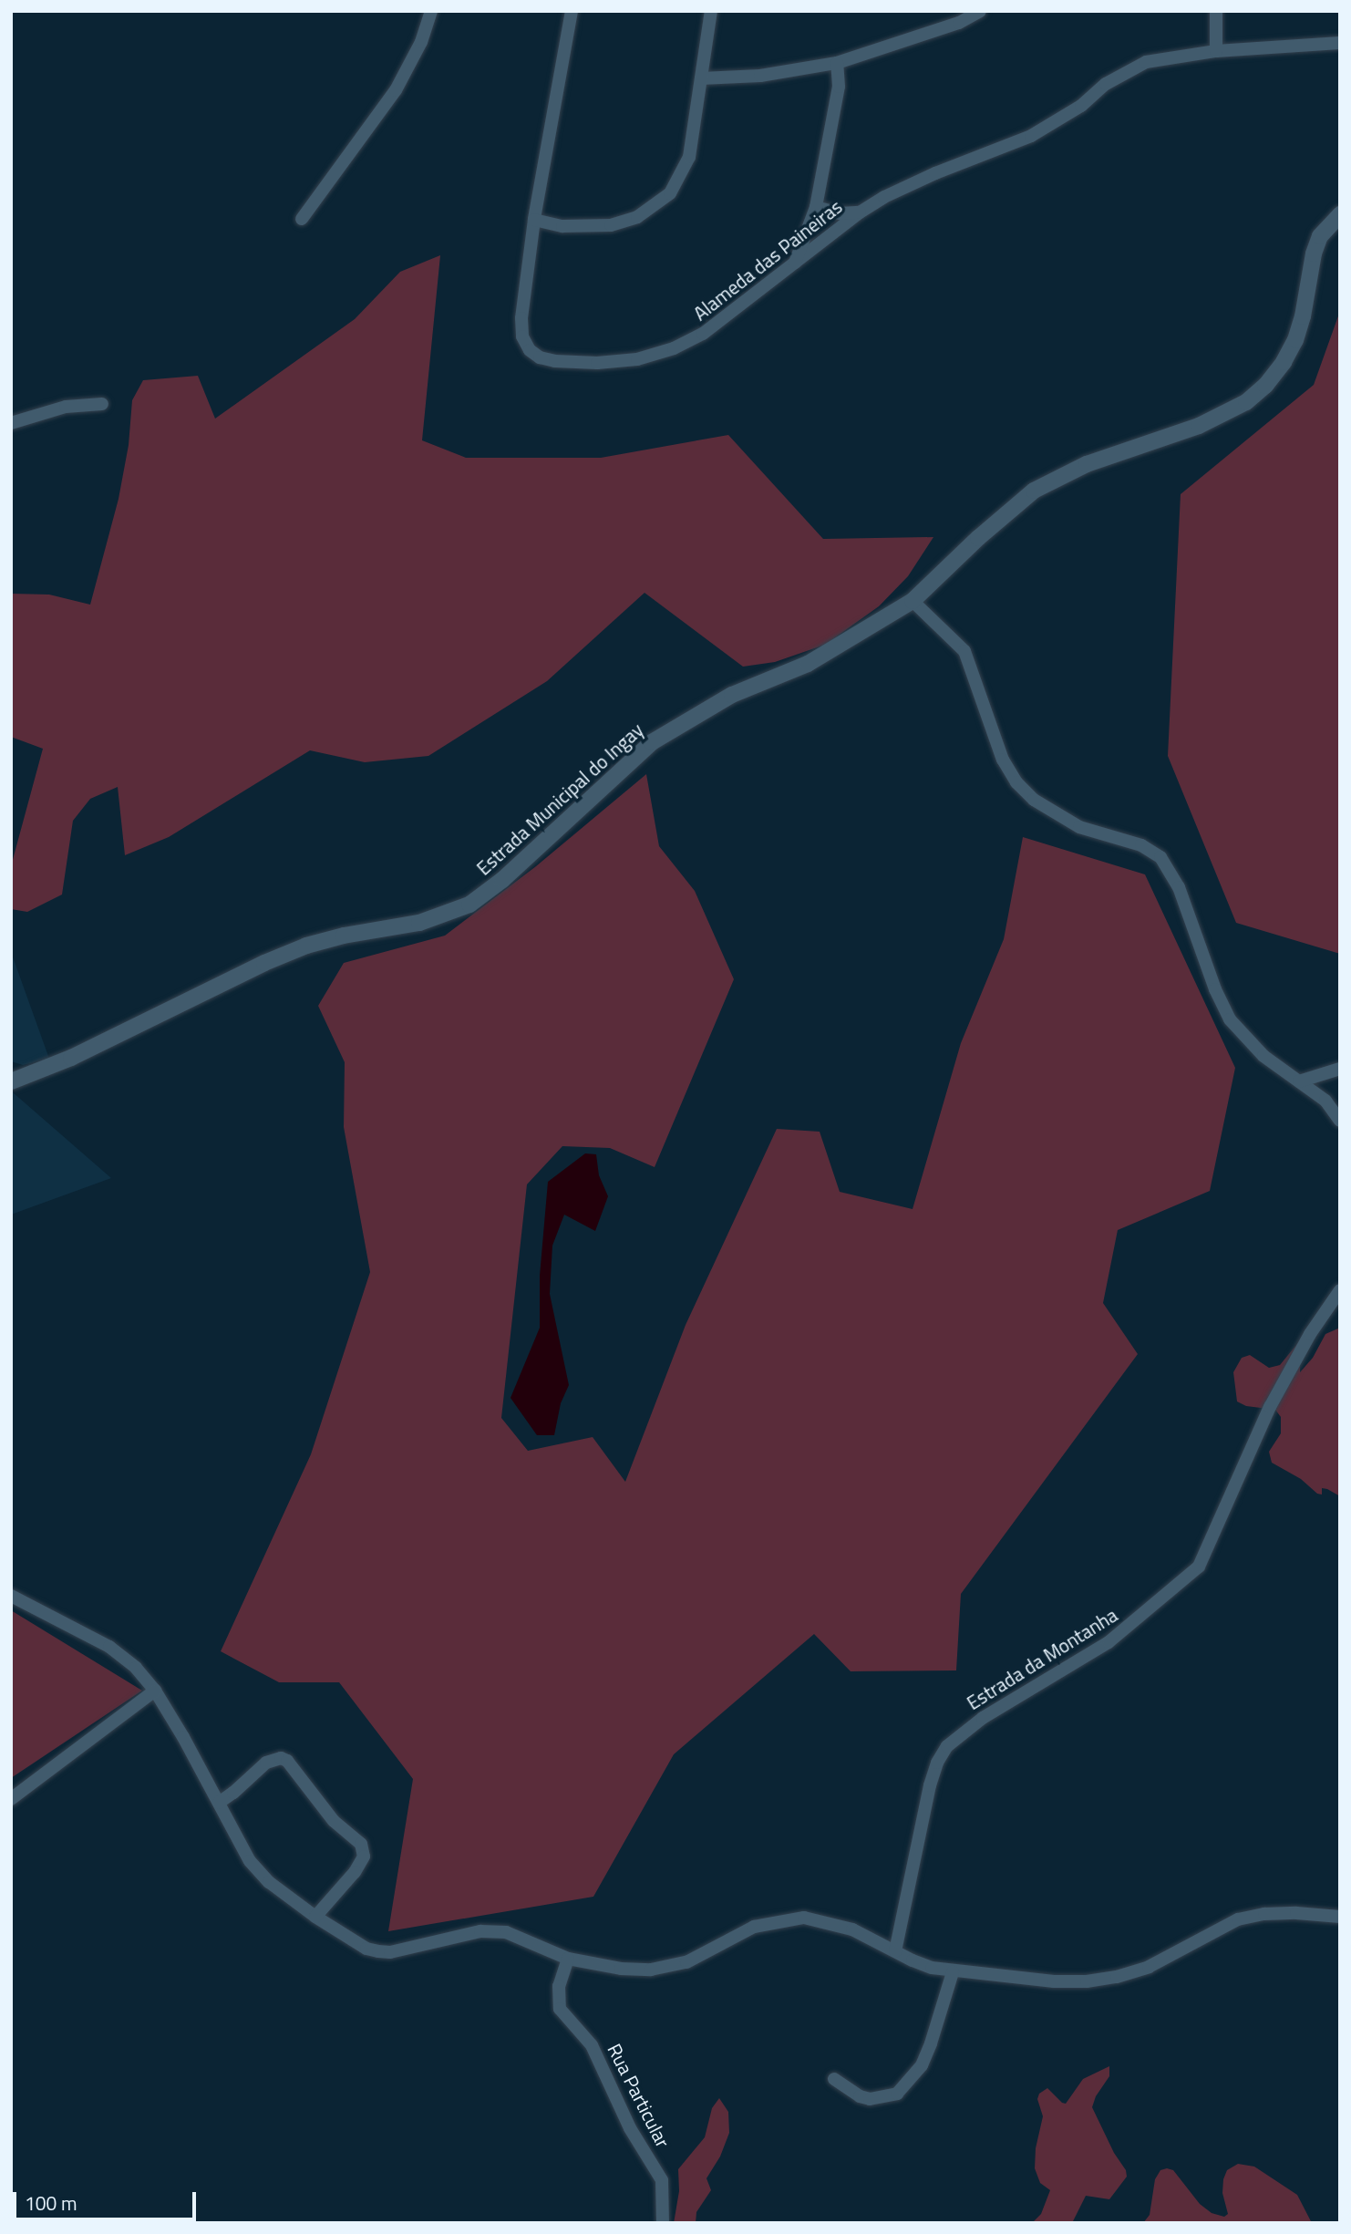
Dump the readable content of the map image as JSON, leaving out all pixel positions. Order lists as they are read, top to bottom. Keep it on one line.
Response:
{"streets":{"street":["Alameda das Paineiras","Estrada Municipal do Ingay","Estrada da Montanha","Rua Particular"]},"scale_bar":"100 m"}
